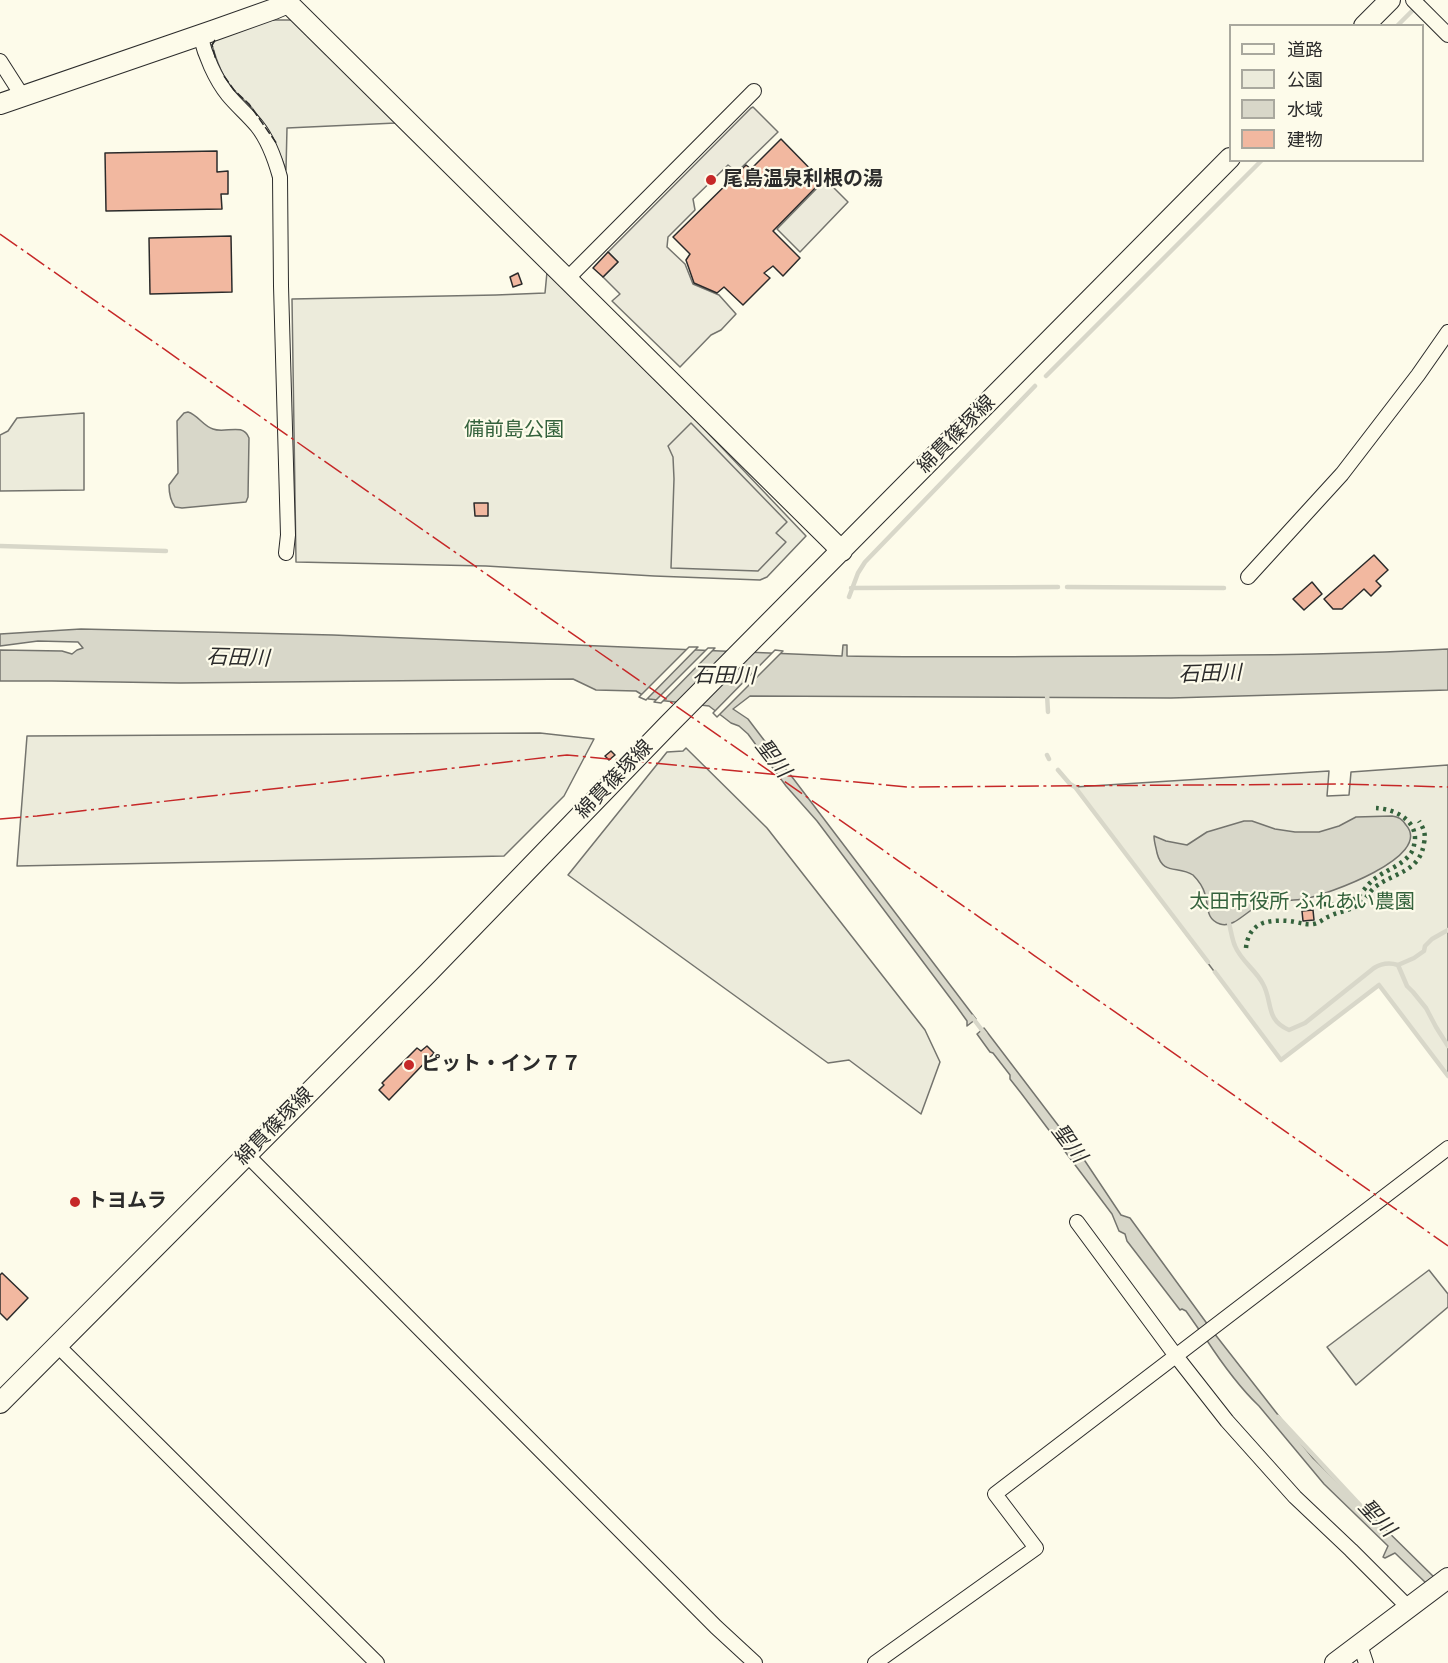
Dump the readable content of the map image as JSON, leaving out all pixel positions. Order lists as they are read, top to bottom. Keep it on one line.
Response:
{"streets":{"main road":["綿貫篠塚線"]},"water":["石田川","聖川"],"parks":["備前島公園","太田市役所 ふれあい農園"],"places":["尾島温泉利根の湯","ピット・イン７７","トヨムラ"],"legend":["道路","公園","水域","建物"]}
